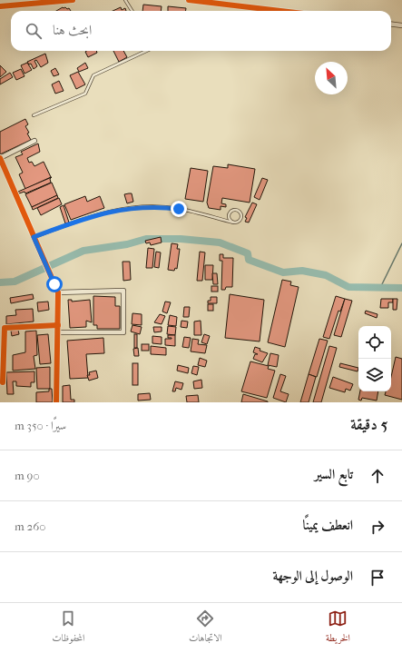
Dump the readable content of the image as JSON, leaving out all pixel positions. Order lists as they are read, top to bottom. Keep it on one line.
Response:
{"north":"top left","page":{"search":"ابحث هنا","heading":["5 دقيقة","سيرًا · 350 m"],"list":[["تابع السير","90 m"],["انعطف يمينًا","260 m"],"الوصول إلى الوجهة"],"nav":["الخريطة","الاتجاهات","المحفوظات"]}}
